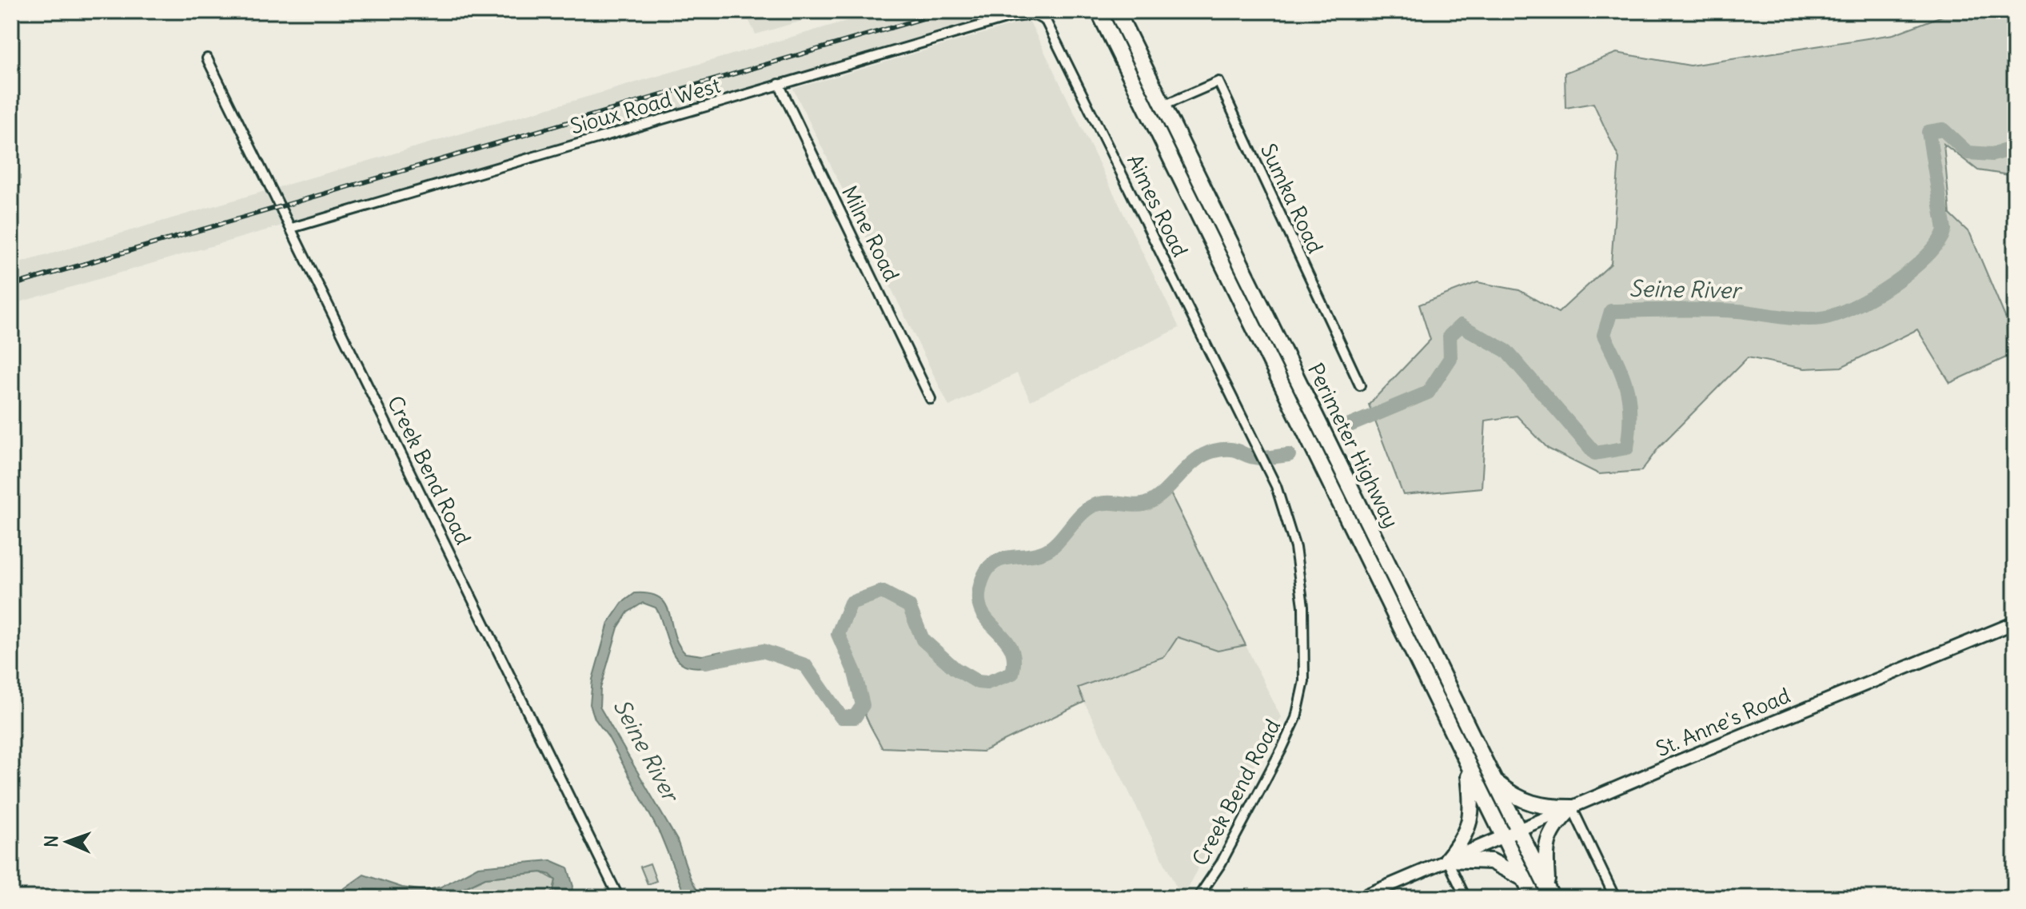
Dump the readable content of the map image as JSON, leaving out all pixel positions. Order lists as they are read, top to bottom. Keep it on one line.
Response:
{"streets":{"highway":["Perimeter Highway"],"main road":["St. Anne's Road"],"street":["Sioux Road West","Sumka Road","Aimes Road","Milne Road","Creek Bend Road"]},"crossings":[["Sioux Road West","Aimes Road"],["Sioux Road West","Milne Road"],["Sioux Road West","Creek Bend Road"],["Sumka Road","Perimeter Highway"],["Aimes Road","Creek Bend Road"],["Perimeter Highway","St. Anne's Road"]],"water":["Seine River"],"north":"left"}
